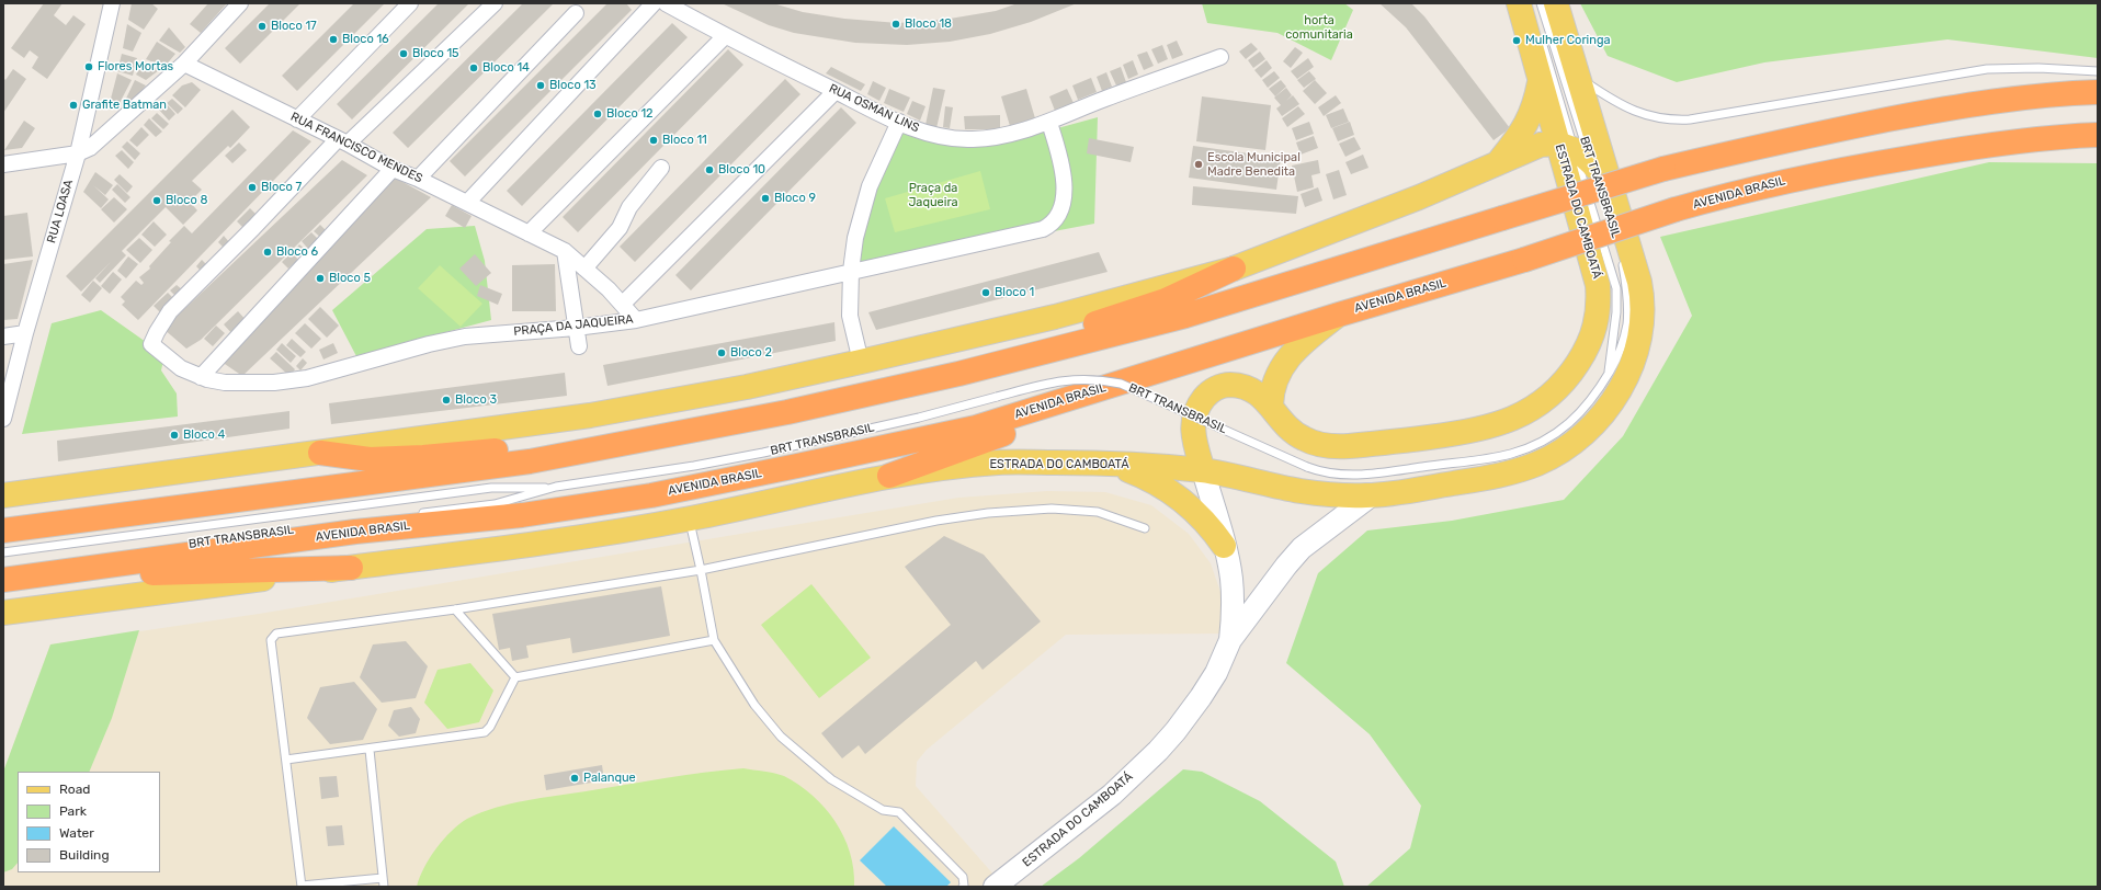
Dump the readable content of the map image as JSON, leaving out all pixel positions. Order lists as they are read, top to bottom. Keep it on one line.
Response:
{"streets":{"highway":["AVENIDA BRASIL"],"main road":["ESTRADA DO CAMBOATÁ"],"street":["RUA OSMAN LINS","RUA FRANCISCO MENDES","RUA LOASA","PRAÇA DA JAQUEIRA"],"lane":["BRT TRANSBRASIL"]},"crossings":[["RUA OSMAN LINS","PRAÇA DA JAQUEIRA"],["RUA FRANCISCO MENDES","PRAÇA DA JAQUEIRA"],["BRT TRANSBRASIL","ESTRADA DO CAMBOATÁ"]],"parks":["horta comunitaria","Praça da Jaqueira"],"places":["Bloco 18","Bloco 17","Bloco 16","Mulher Coringa","Bloco 15","Flores Mortas","Bloco 14","Bloco 13","Grafite Batman","Bloco 12","Bloco 11","Escola Municipal Madre Benedita","Bloco 10","Bloco 7","Bloco 9","Bloco 8","Bloco 6","Bloco 5","Bloco 1","Bloco 2","Bloco 3","Bloco 4","Palanque"],"legend":["Road","Park","Water","Building"]}
